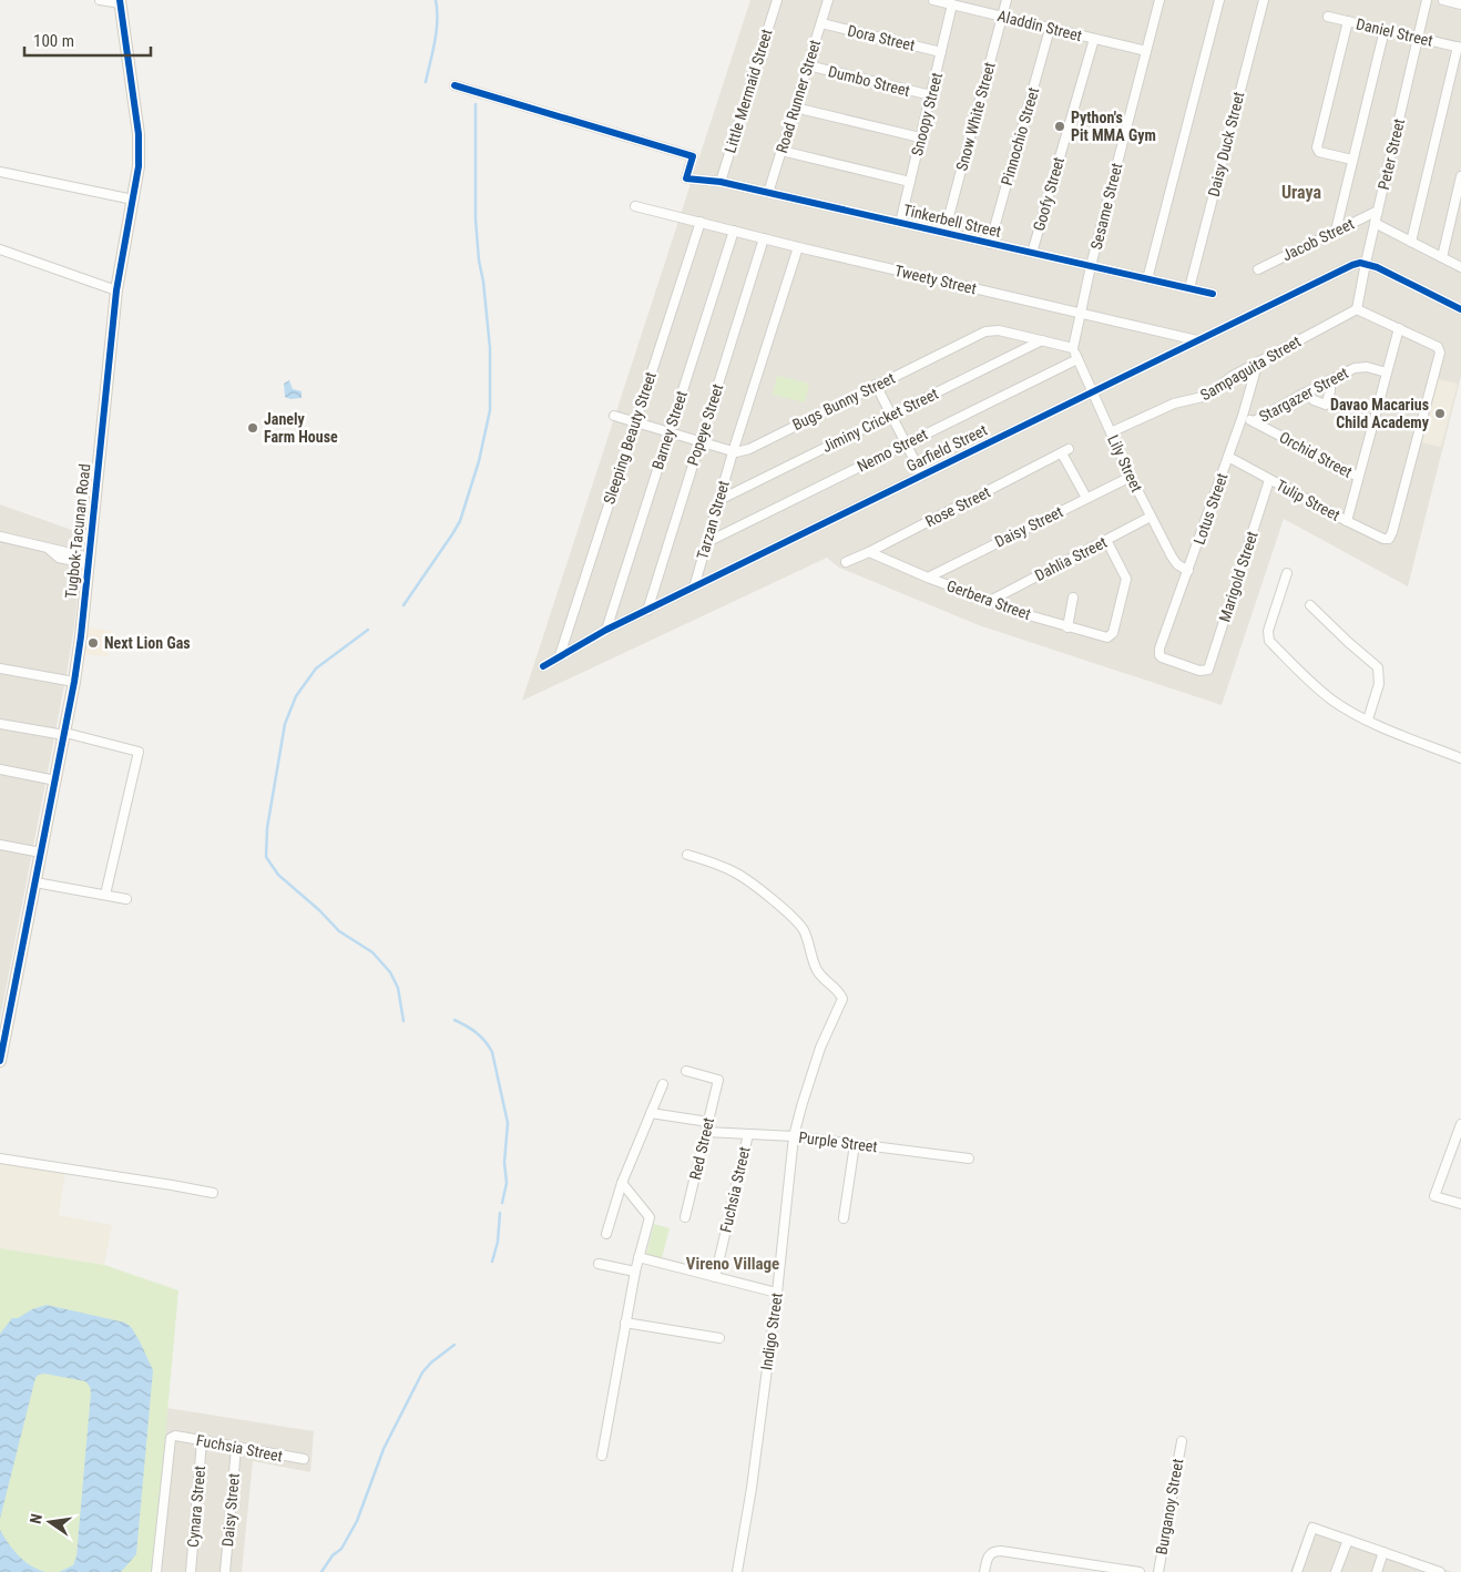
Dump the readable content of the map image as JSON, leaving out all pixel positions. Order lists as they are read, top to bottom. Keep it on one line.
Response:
{"streets":{"street":["Aladdin Street","Daniel Street","Dora Street","Dumbo Street","Little Mermaid Street","Road Runner Street","Snoopy Street","Snow White Street","Pinnochio Street","Daisy Duck Street","Peter Street","Goofy Street","Sesame Street","Tinkerbell Street","Jacob Street","Tweety Street","Sampaguita Street","Stargazer Street","Bugs Bunny Street","Jiminy Cricket Street","Popeye Street","Barney Street","Sleeping Beauty Street","Garfield Street","Nemo Street","Orchid Street","Lily Street","Tulip Street","Rose Street","Lotus Street","Tarzan Street","Daisy Street","Tugbok-Tacunan Road","Dahlia Street","Marigold Street","Gerbera Street","Purple Street","Red Street","Fuchsia Street","Indigo Street","Cynara Street","Burganoy Street"]},"crossings":[["Aladdin Street","Snoopy Street"],["Aladdin Street","Snow White Street"],["Aladdin Street","Pinnochio Street"],["Aladdin Street","Goofy Street"],["Aladdin Street","Sesame Street"],["Daniel Street","Peter Street"],["Dora Street","Road Runner Street"],["Dora Street","Snoopy Street"],["Dumbo Street","Road Runner Street"],["Dumbo Street","Snoopy Street"],["Little Mermaid Street","Tinkerbell Street"],["Road Runner Street","Tinkerbell Street"],["Snoopy Street","Tinkerbell Street"],["Snow White Street","Tinkerbell Street"],["Pinnochio Street","Tinkerbell Street"],["Daisy Duck Street","Tinkerbell Street"],["Peter Street","Jacob Street"],["Peter Street","Sampaguita Street"],["Peter Street","Garfield Street"],["Goofy Street","Tinkerbell Street"],["Sesame Street","Tinkerbell Street"],["Sesame Street","Tweety Street"],["Sesame Street","Bugs Bunny Street"],["Sesame Street","Lily Street"],["Tweety Street","Popeye Street"],["Tweety Street","Barney Street"],["Tweety Street","Sleeping Beauty Street"],["Tweety Street","Garfield Street"],["Sampaguita Street","Lily Street"],["Sampaguita Street","Lotus Street"],["Stargazer Street","Orchid Street"],["Bugs Bunny Street","Jiminy Cricket Street"],["Bugs Bunny Street","Lily Street"],["Bugs Bunny Street","Tarzan Street"],["Jiminy Cricket Street","Tarzan Street"],["Popeye Street","Garfield Street"],["Barney Street","Garfield Street"],["Sleeping Beauty Street","Garfield Street"],["Garfield Street","Lily Street"],["Garfield Street","Tarzan Street"],["Nemo Street","Lily Street"],["Nemo Street","Tarzan Street"],["Orchid Street","Lotus Street"],["Lily Street","Lotus Street"],["Lily Street","Daisy Street"],["Lily Street","Dahlia Street"],["Tulip Street","Lotus Street"],["Tulip Street","Marigold Street"],["Rose Street","Daisy Street"],["Rose Street","Gerbera Street"],["Lotus Street","Marigold Street"],["Daisy Street","Gerbera Street"],["Daisy Street","Fuchsia Street"],["Dahlia Street","Gerbera Street"],["Purple Street","Red Street"],["Purple Street","Fuchsia Street"],["Purple Street","Indigo Street"],["Fuchsia Street","Cynara Street"]],"districts":["Uraya","Vireno Village"],"places":["Python's Pit MMA Gym","Davao Macarius Child Academy","Janely Farm House","Next Lion Gas"],"scale_bar":"100 m","north":"left"}
